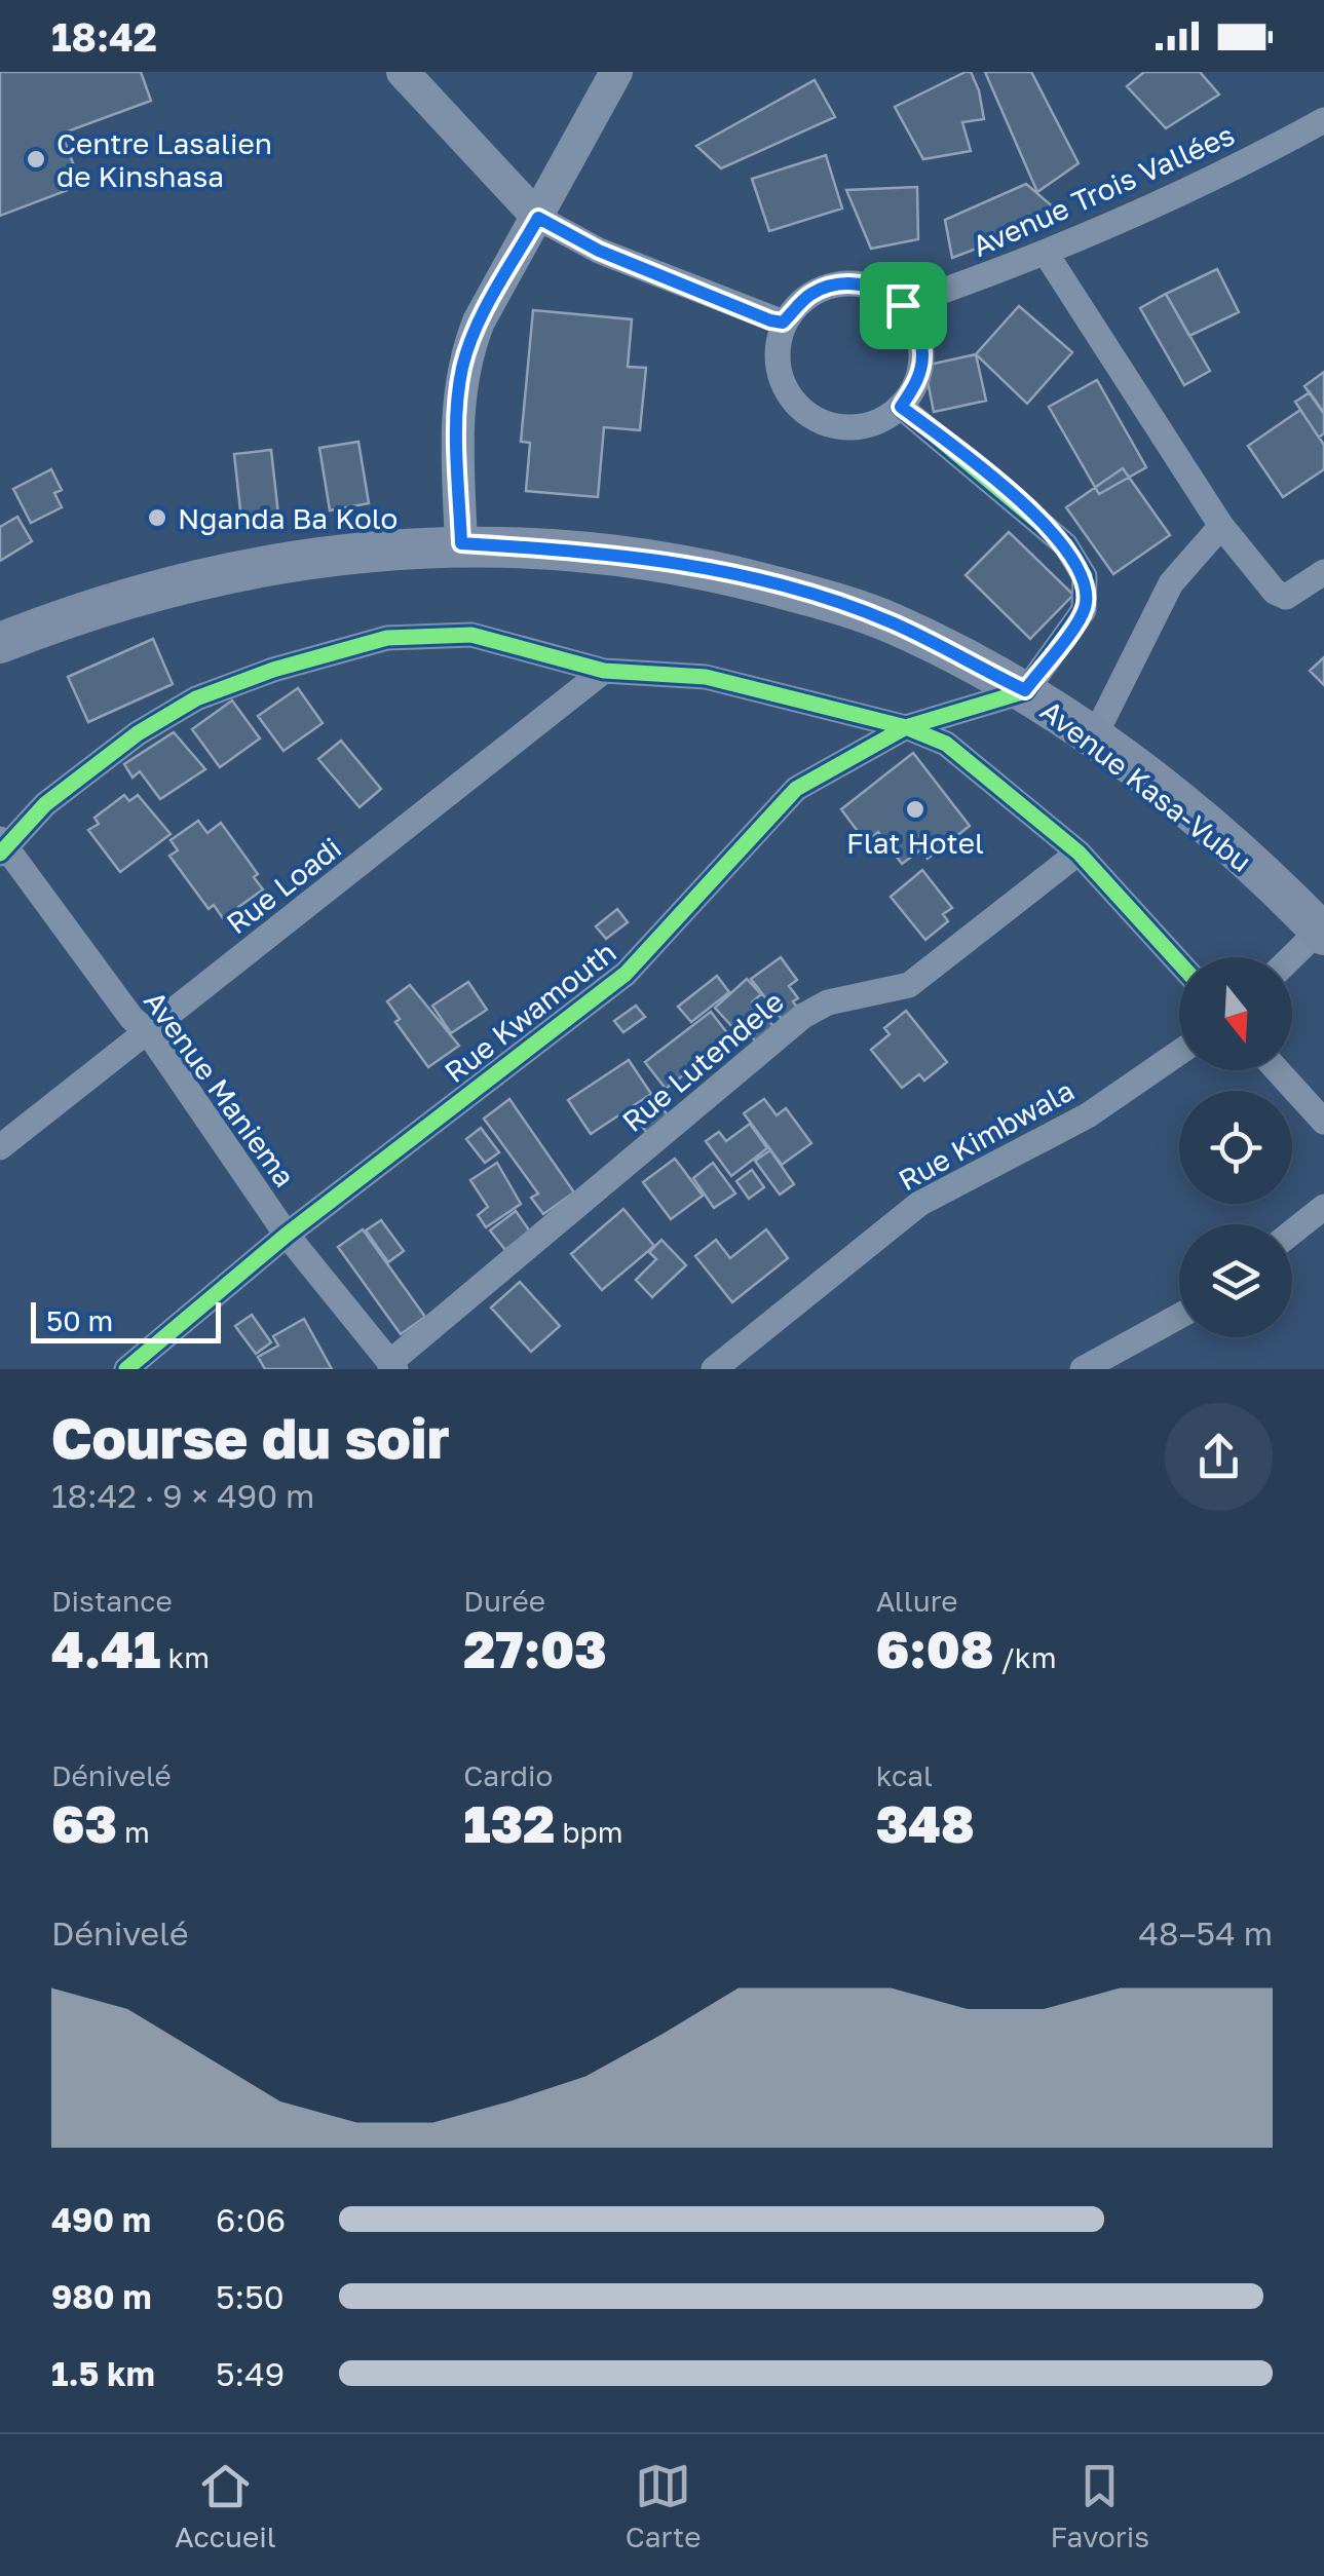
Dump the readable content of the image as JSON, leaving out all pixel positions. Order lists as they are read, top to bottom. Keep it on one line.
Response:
{"streets":{"main road":["Avenue Kasa-Vubu"],"street":["Avenue Trois Vallées","Rue Loadi","Rue Kwamouth","Rue Lutendele","Avenue Maniema","Rue Kimbwala"]},"crossings":[["Avenue Kasa-Vubu","Rue Kwamouth"],["Rue Loadi","Avenue Maniema"],["Rue Kwamouth","Avenue Maniema"],["Rue Lutendele","Avenue Maniema"]],"places":["Centre Lasalien de Kinshasa","Nganda Ba Kolo","Flat Hotel"],"scale_bar":"50 m","north":"bottom","page":{"status":"18:42","scale":"50 m","heading":["Course du soir","18:42 · 9 × 490 m"],"stats":[["Distance","4.41 km"],["Durée","27:03"],["Allure","6:08 /km"],["Dénivelé","63 m"],["Cardio","132 bpm"],["kcal","348"]],"chart":["Dénivelé","48–54 m"],"list":[{"name":"490 m","note":"6:06"},{"name":"980 m","note":"5:50"},{"name":"1.5 km","note":"5:49"}],"tabs":["Accueil","Carte","Favoris"]}}
